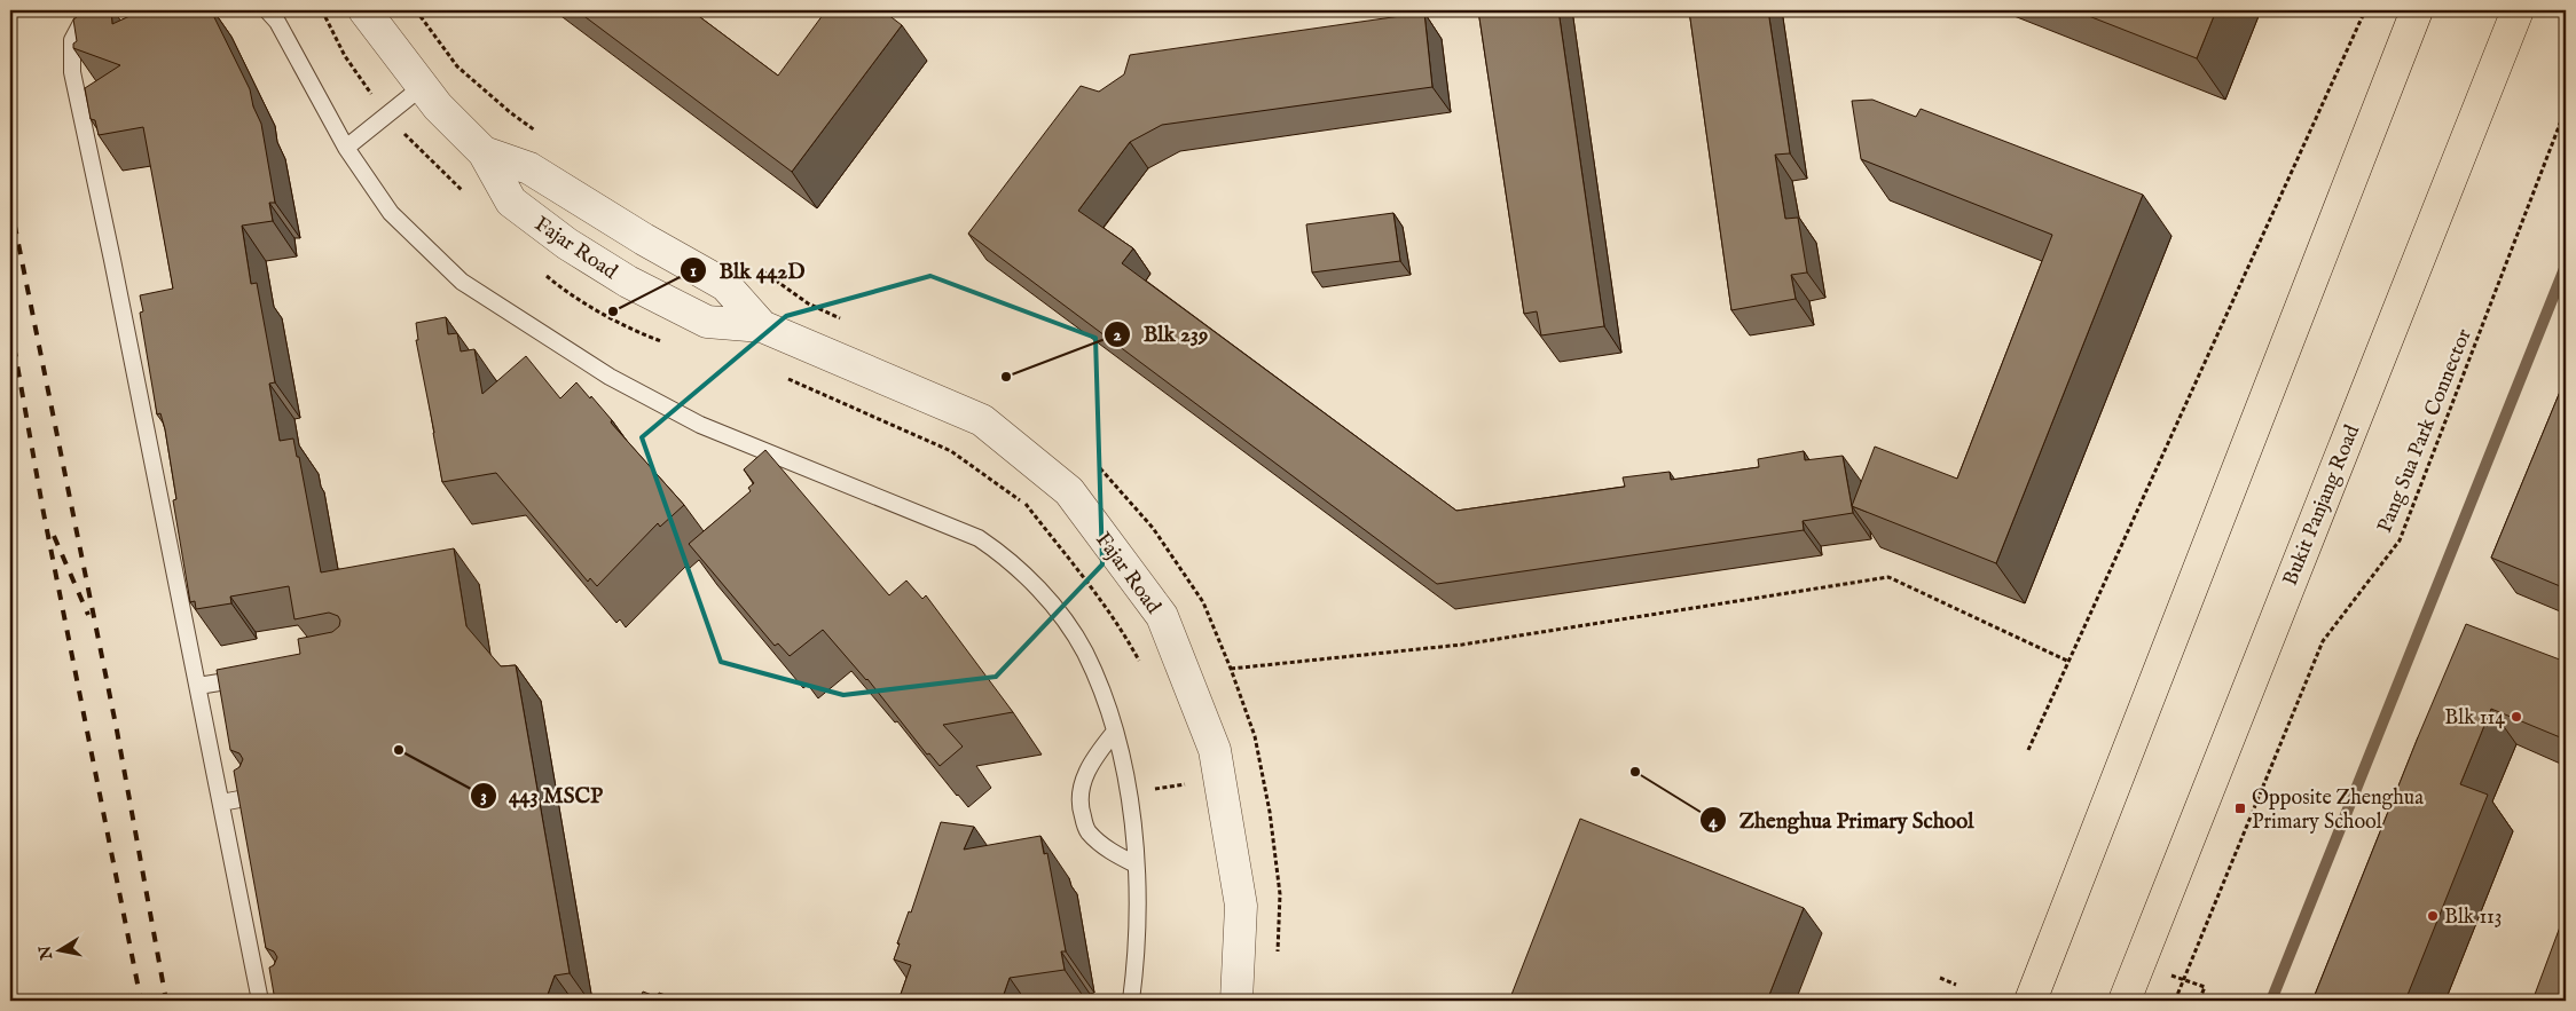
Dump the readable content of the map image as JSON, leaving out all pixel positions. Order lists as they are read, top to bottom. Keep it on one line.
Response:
{"streets":{"main road":["Bukit Panjang Road"],"street":["Fajar Road"],"path":["Pang Sua Park Connector"]},"places":{"other":["Blk 442D","Blk 239","Blk 114","443 MSCP","Zhenghua Primary School","Blk 113"],"transit":["Opposite Zhenghua Primary School"]},"north":"left"}
